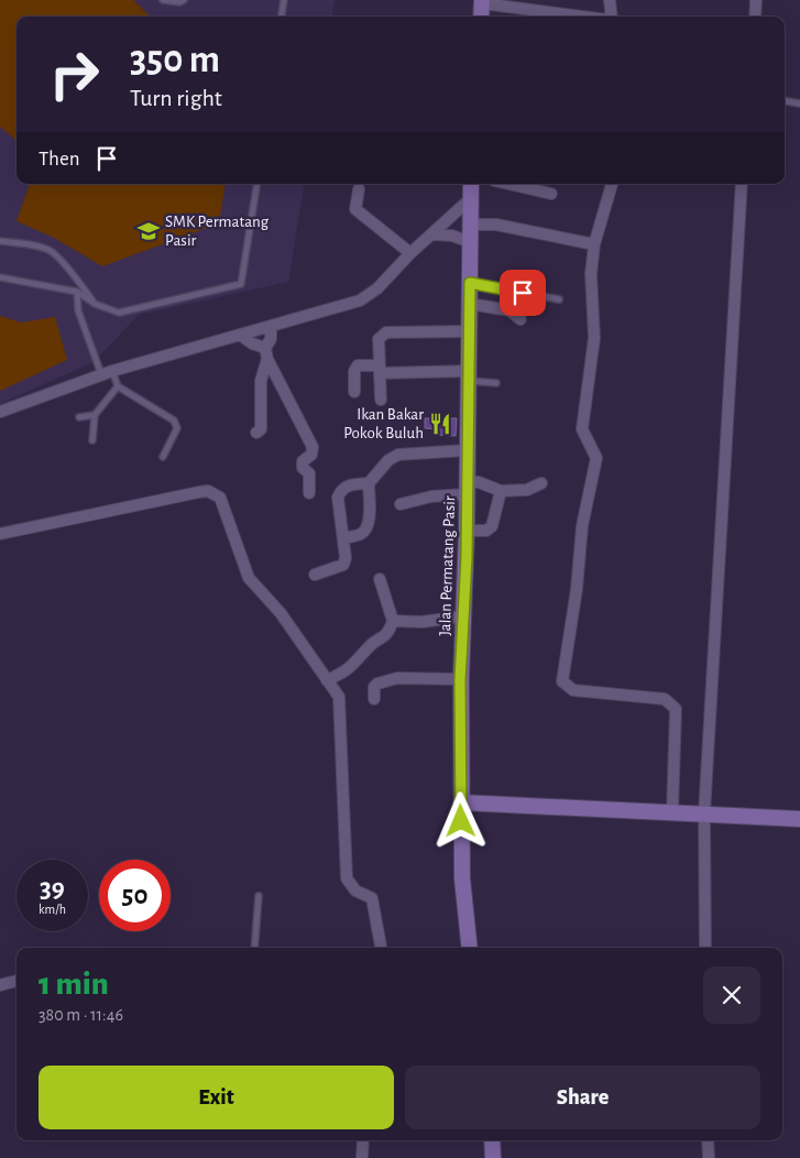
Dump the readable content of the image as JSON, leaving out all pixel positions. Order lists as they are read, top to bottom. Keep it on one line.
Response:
{"streets":{"main road":["Jalan Permatang Pasir"]},"places":{"school or university":["SMK Permatang Pasir"],"restaurant":["Ikan Bakar Pokok Buluh"]},"page":{"turn":["350 m","Turn right"],"then":"Then","speed":"39 km/h","limit":"50","heading":["1 min","380 m · 11:46"],"buttons":["Exit","Share"]}}
